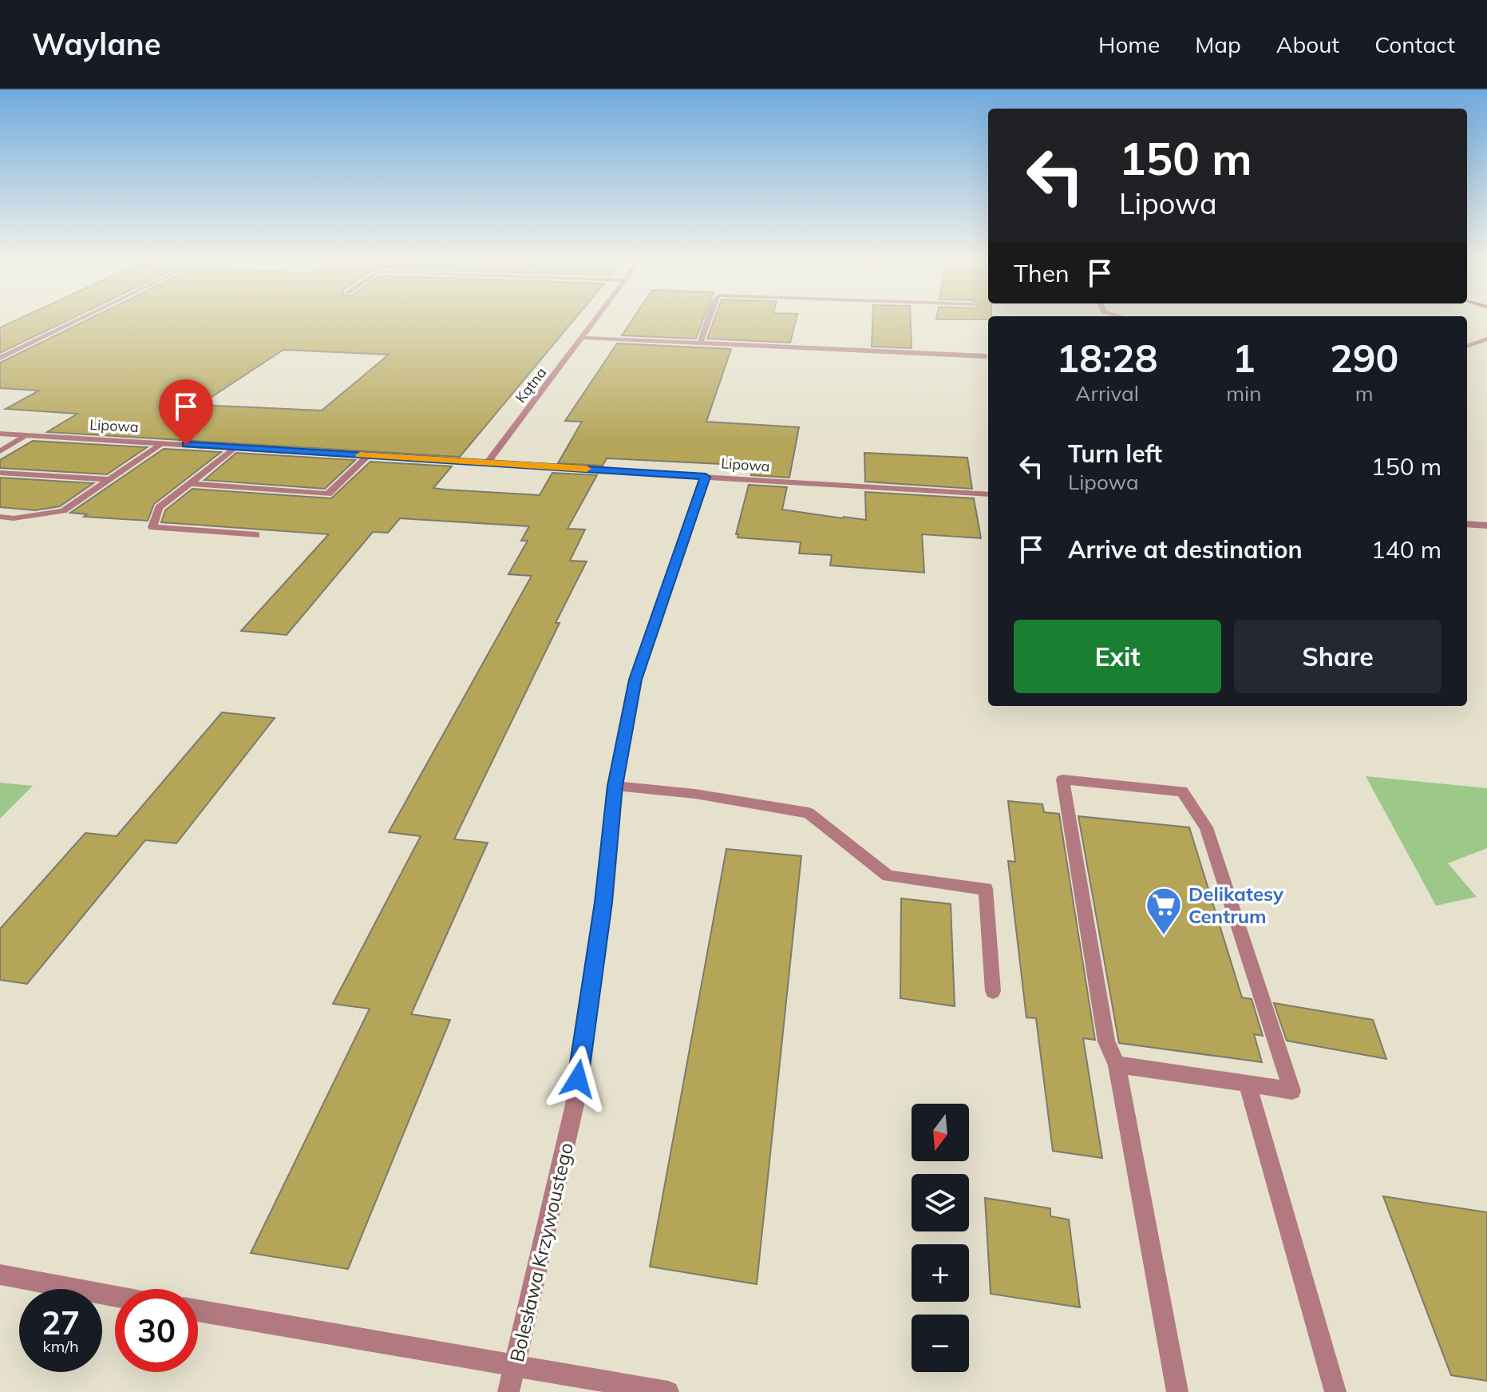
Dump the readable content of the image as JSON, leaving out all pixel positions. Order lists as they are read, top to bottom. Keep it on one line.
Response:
{"streets":{"street":["Kątna","Lipowa","Bolesława Krzywoustego"]},"crossings":[["Kątna","Lipowa"],["Lipowa","Bolesława Krzywoustego"]],"places":{"supermarket":["Delikatesy Centrum"]},"north":"bottom","page":{"header":"Waylane","nav":["Home","Map","About","Contact"],"turn":["150 m","Lipowa"],"then":"Then","eta":["18:28","Arrival","1","min","290","m"],"list":[{"name":"Turn left","note":"Lipowa","value":"150 m"},{"name":"Arrive at destination","value":"140 m"}],"buttons":["Exit","Share"],"map_buttons":["+","−"],"speed":"27 km/h","limit":"30"}}
